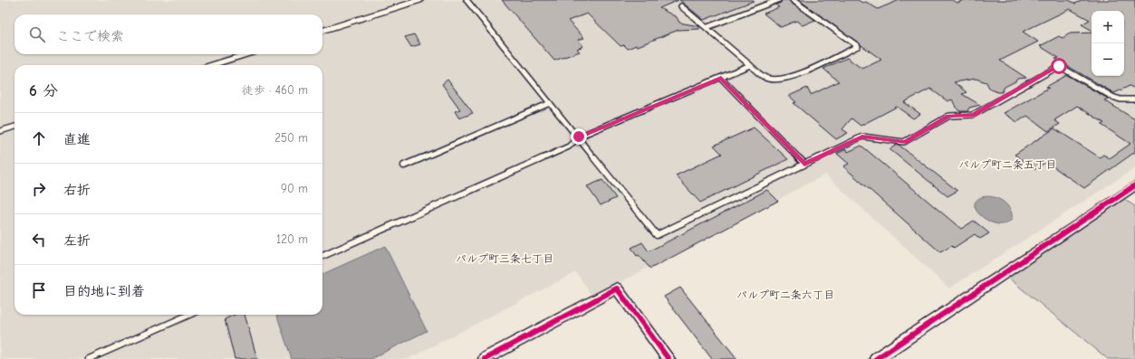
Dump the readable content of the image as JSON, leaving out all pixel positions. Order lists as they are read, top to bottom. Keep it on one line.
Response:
{"districts":["パルプ町二条五丁目","パルプ町三条七丁目","パルプ町二条六丁目"],"page":{"map_buttons":["+","−"],"search":"ここで検索","heading":["6 分","徒歩 · 460 m"],"list":[["直進","250 m"],["右折","90 m"],["左折","120 m"],"目的地に到着"]}}
